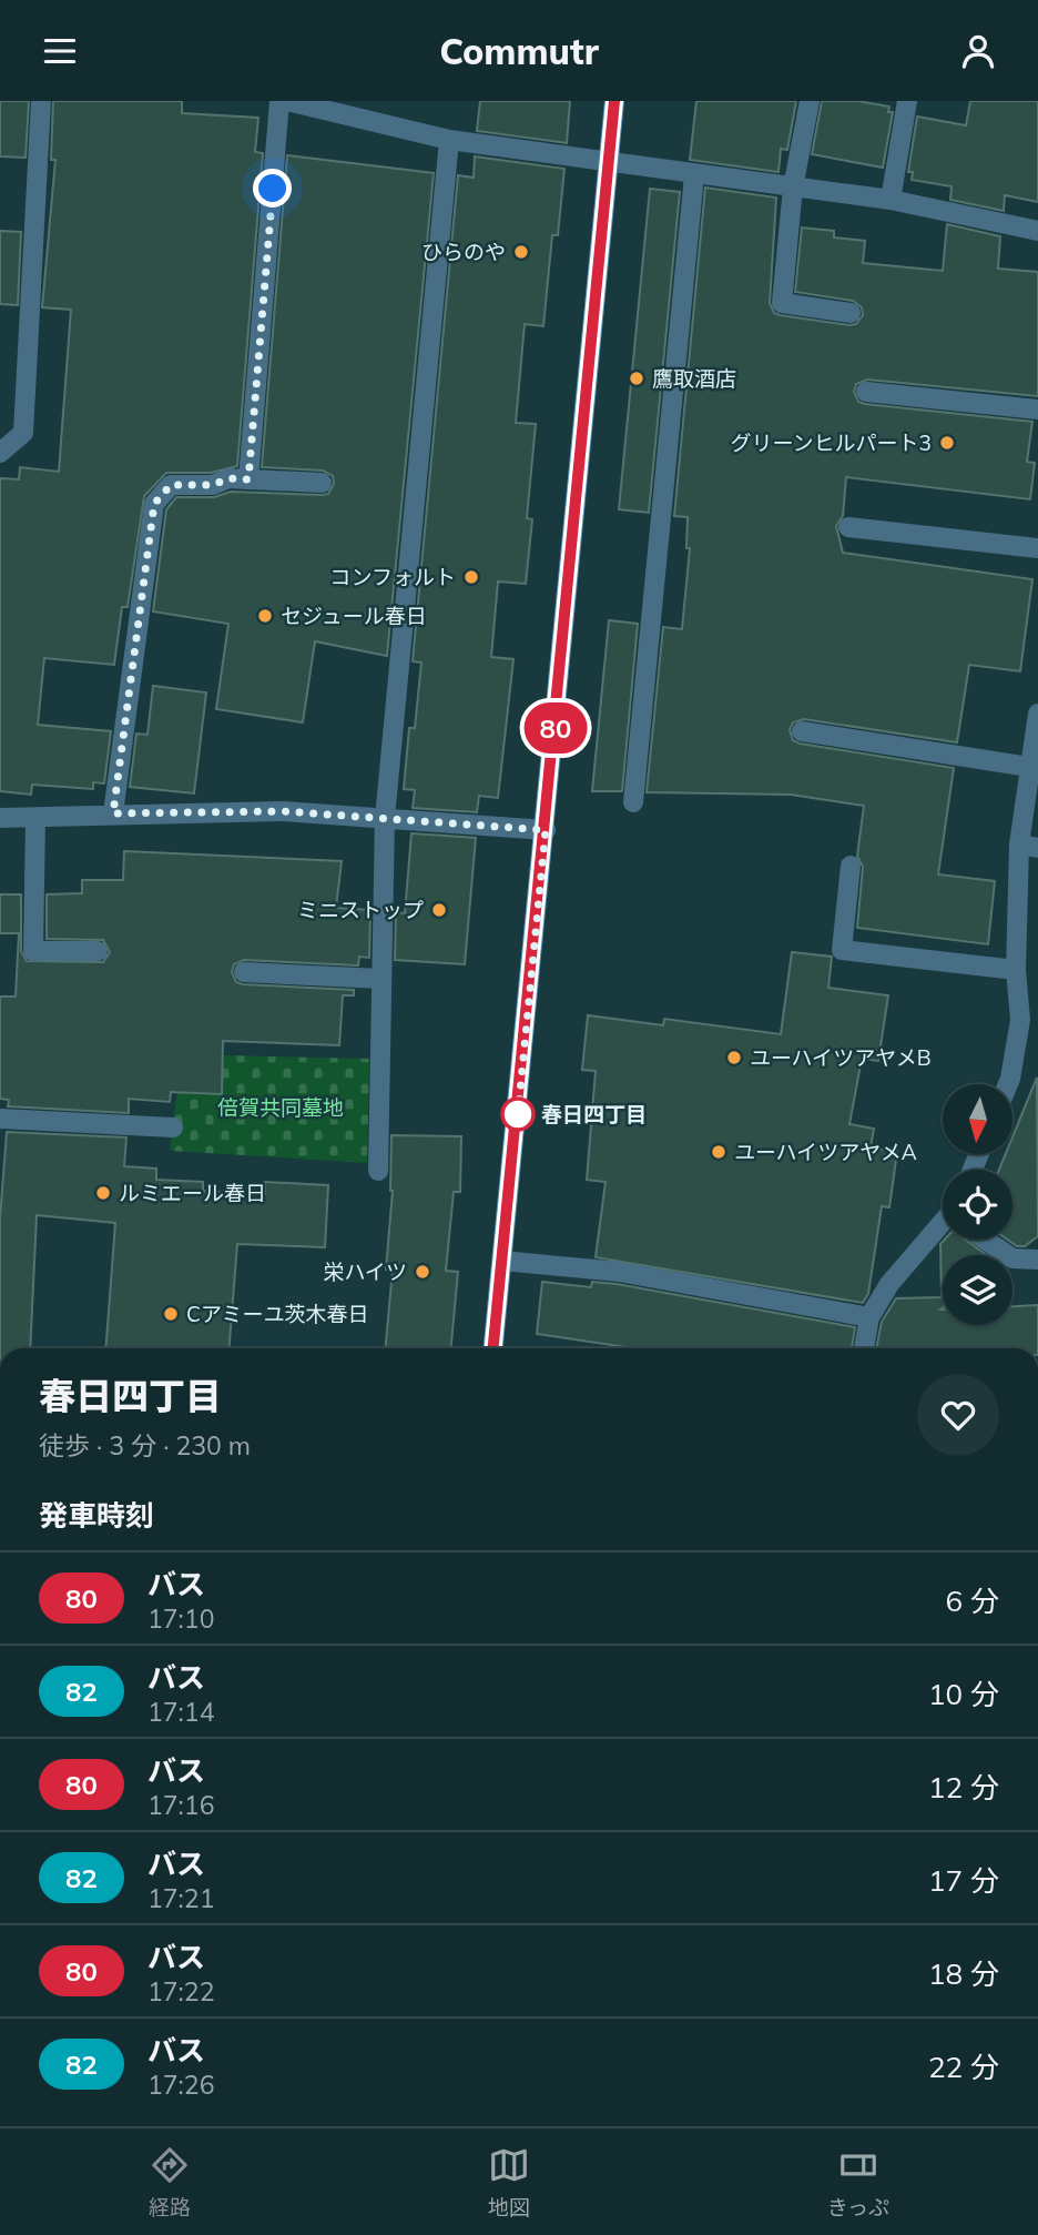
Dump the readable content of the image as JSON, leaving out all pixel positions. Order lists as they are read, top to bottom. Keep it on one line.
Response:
{"parks":["倍賀共同墓地"],"places":["ひらのや","鷹取酒店","グリーンヒルパート3","コンフォルト","セジュール春日","ミニストップ","ユーハイツアヤメB","春日四丁目","ユーハイツアヤメA","ルミエール春日","栄ハイツ","Cアミーユ茨木春日"],"lines":["bus line 80"],"north":"bottom","page":{"header":"Commutr","on_map":"80","heading":[["春日四丁目","徒歩 · 3 分 · 230 m"],"発車時刻"],"list":[{"mark":"80","name":"バス","note":"17:10","value":"6 分"},{"mark":"82","name":"バス","note":"17:14","value":"10 分"},{"mark":"80","name":"バス","note":"17:16","value":"12 分"},{"mark":"82","name":"バス","note":"17:21","value":"17 分"},{"mark":"80","name":"バス","note":"17:22","value":"18 分"},{"mark":"82","name":"バス","note":"17:26","value":"22 分"}],"tabs":["経路","地図","きっぷ"]}}
